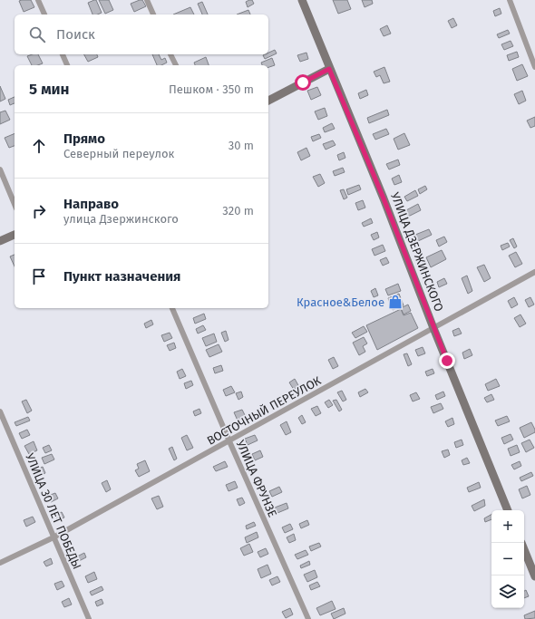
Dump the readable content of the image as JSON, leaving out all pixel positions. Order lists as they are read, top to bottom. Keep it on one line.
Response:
{"streets":{"street":["УЛИЦА ДЗЕРЖИНСКОГО","ВОСТОЧНЫЙ ПЕРЕУЛОК","УЛИЦА ФРУНЗЕ","УЛИЦА 30 ЛЕТ ПОБЕДЫ"]},"crossings":[["УЛИЦА ДЗЕРЖИНСКОГО","ВОСТОЧНЫЙ ПЕРЕУЛОК"],["ВОСТОЧНЫЙ ПЕРЕУЛОК","УЛИЦА ФРУНЗЕ"],["ВОСТОЧНЫЙ ПЕРЕУЛОК","УЛИЦА 30 ЛЕТ ПОБЕДЫ"]],"places":{"shop":["Красное&Белое"]},"page":{"search":"Поиск","heading":["5 мин","Пешком · 350 m"],"list":[["Прямо","Северный переулок","30 m"],["Направо","улица Дзержинского","320 m"],"Пункт назначения"],"map_buttons":["+","−"]}}
